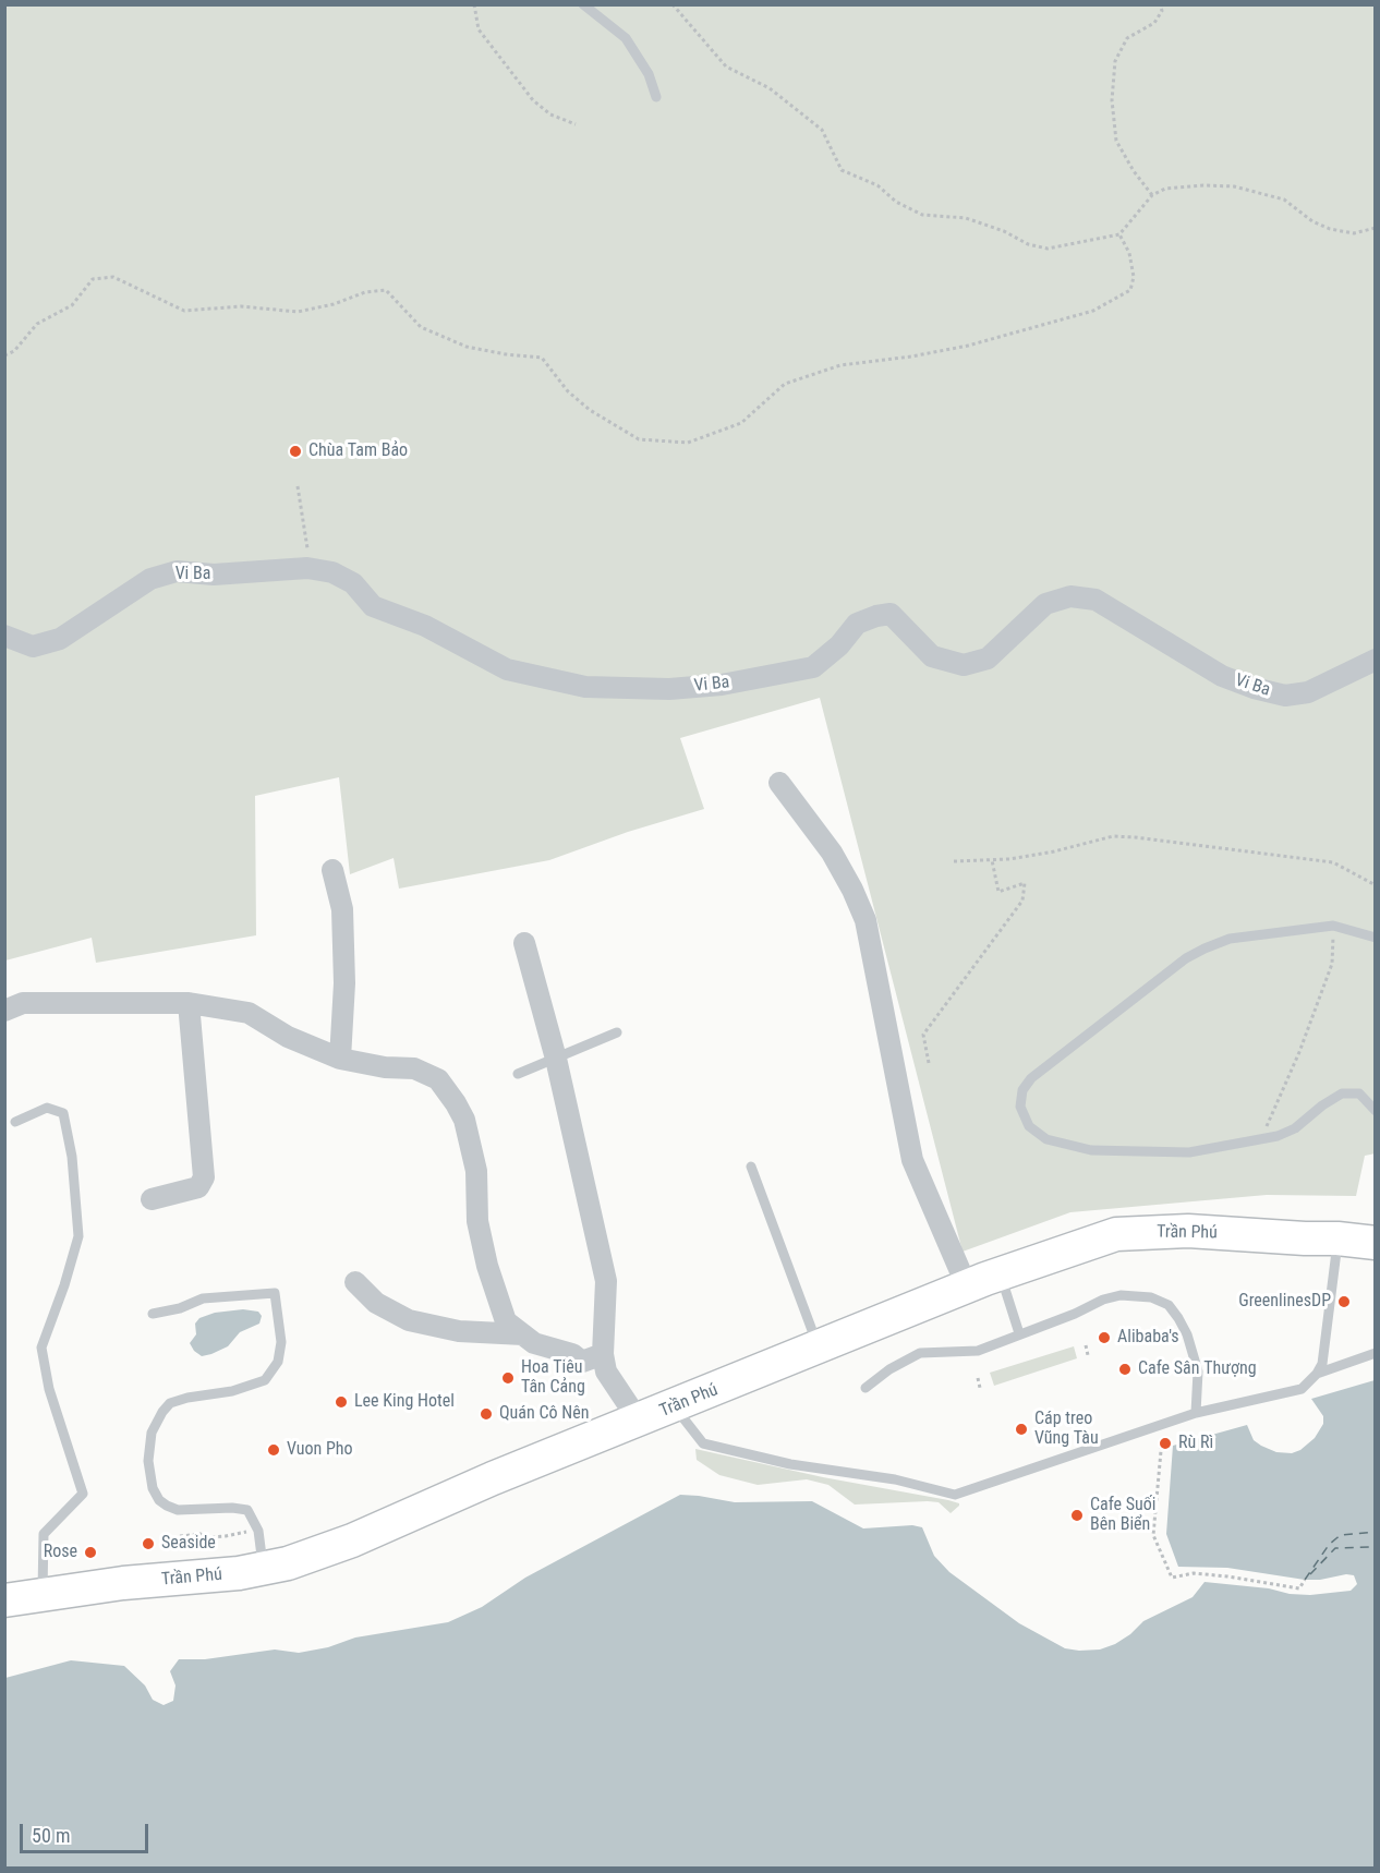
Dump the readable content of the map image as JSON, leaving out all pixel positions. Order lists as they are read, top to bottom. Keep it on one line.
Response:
{"streets":{"main road":["Trần Phú"],"street":["Vi Ba"]},"places":["Chùa Tam Bảo","GreenlinesDP","Alibaba's","Cafe Sân Thượng","Hoa Tiêu Tân Cảng","Lee King Hotel","Quán Cô Nên","Cáp treo Vũng Tàu","Rù Rì","Vuon Pho","Cafe Suối Bên Biển","Seaside","Rose"],"scale_bar":"50 m"}
